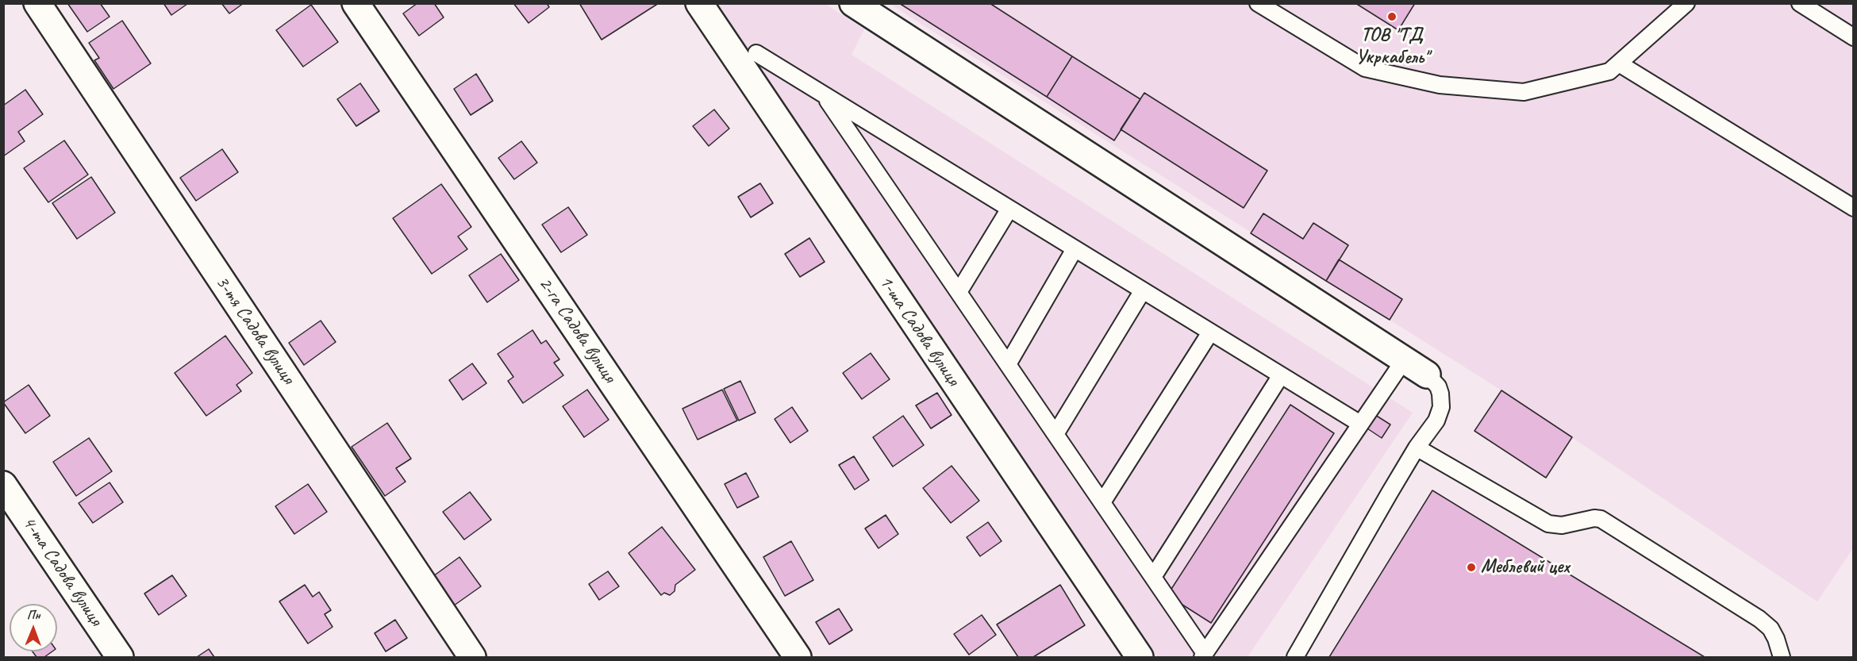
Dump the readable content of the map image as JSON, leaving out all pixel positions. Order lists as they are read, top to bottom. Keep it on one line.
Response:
{"streets":{"street":["3-тя Садова вулиця","2-га Садова вулиця","1-ша Садова вулиця","4-та Садова вулиця"]},"places":["ТОВ \"ТД Укркабель\"","Меблевий цех"],"north":"top"}
